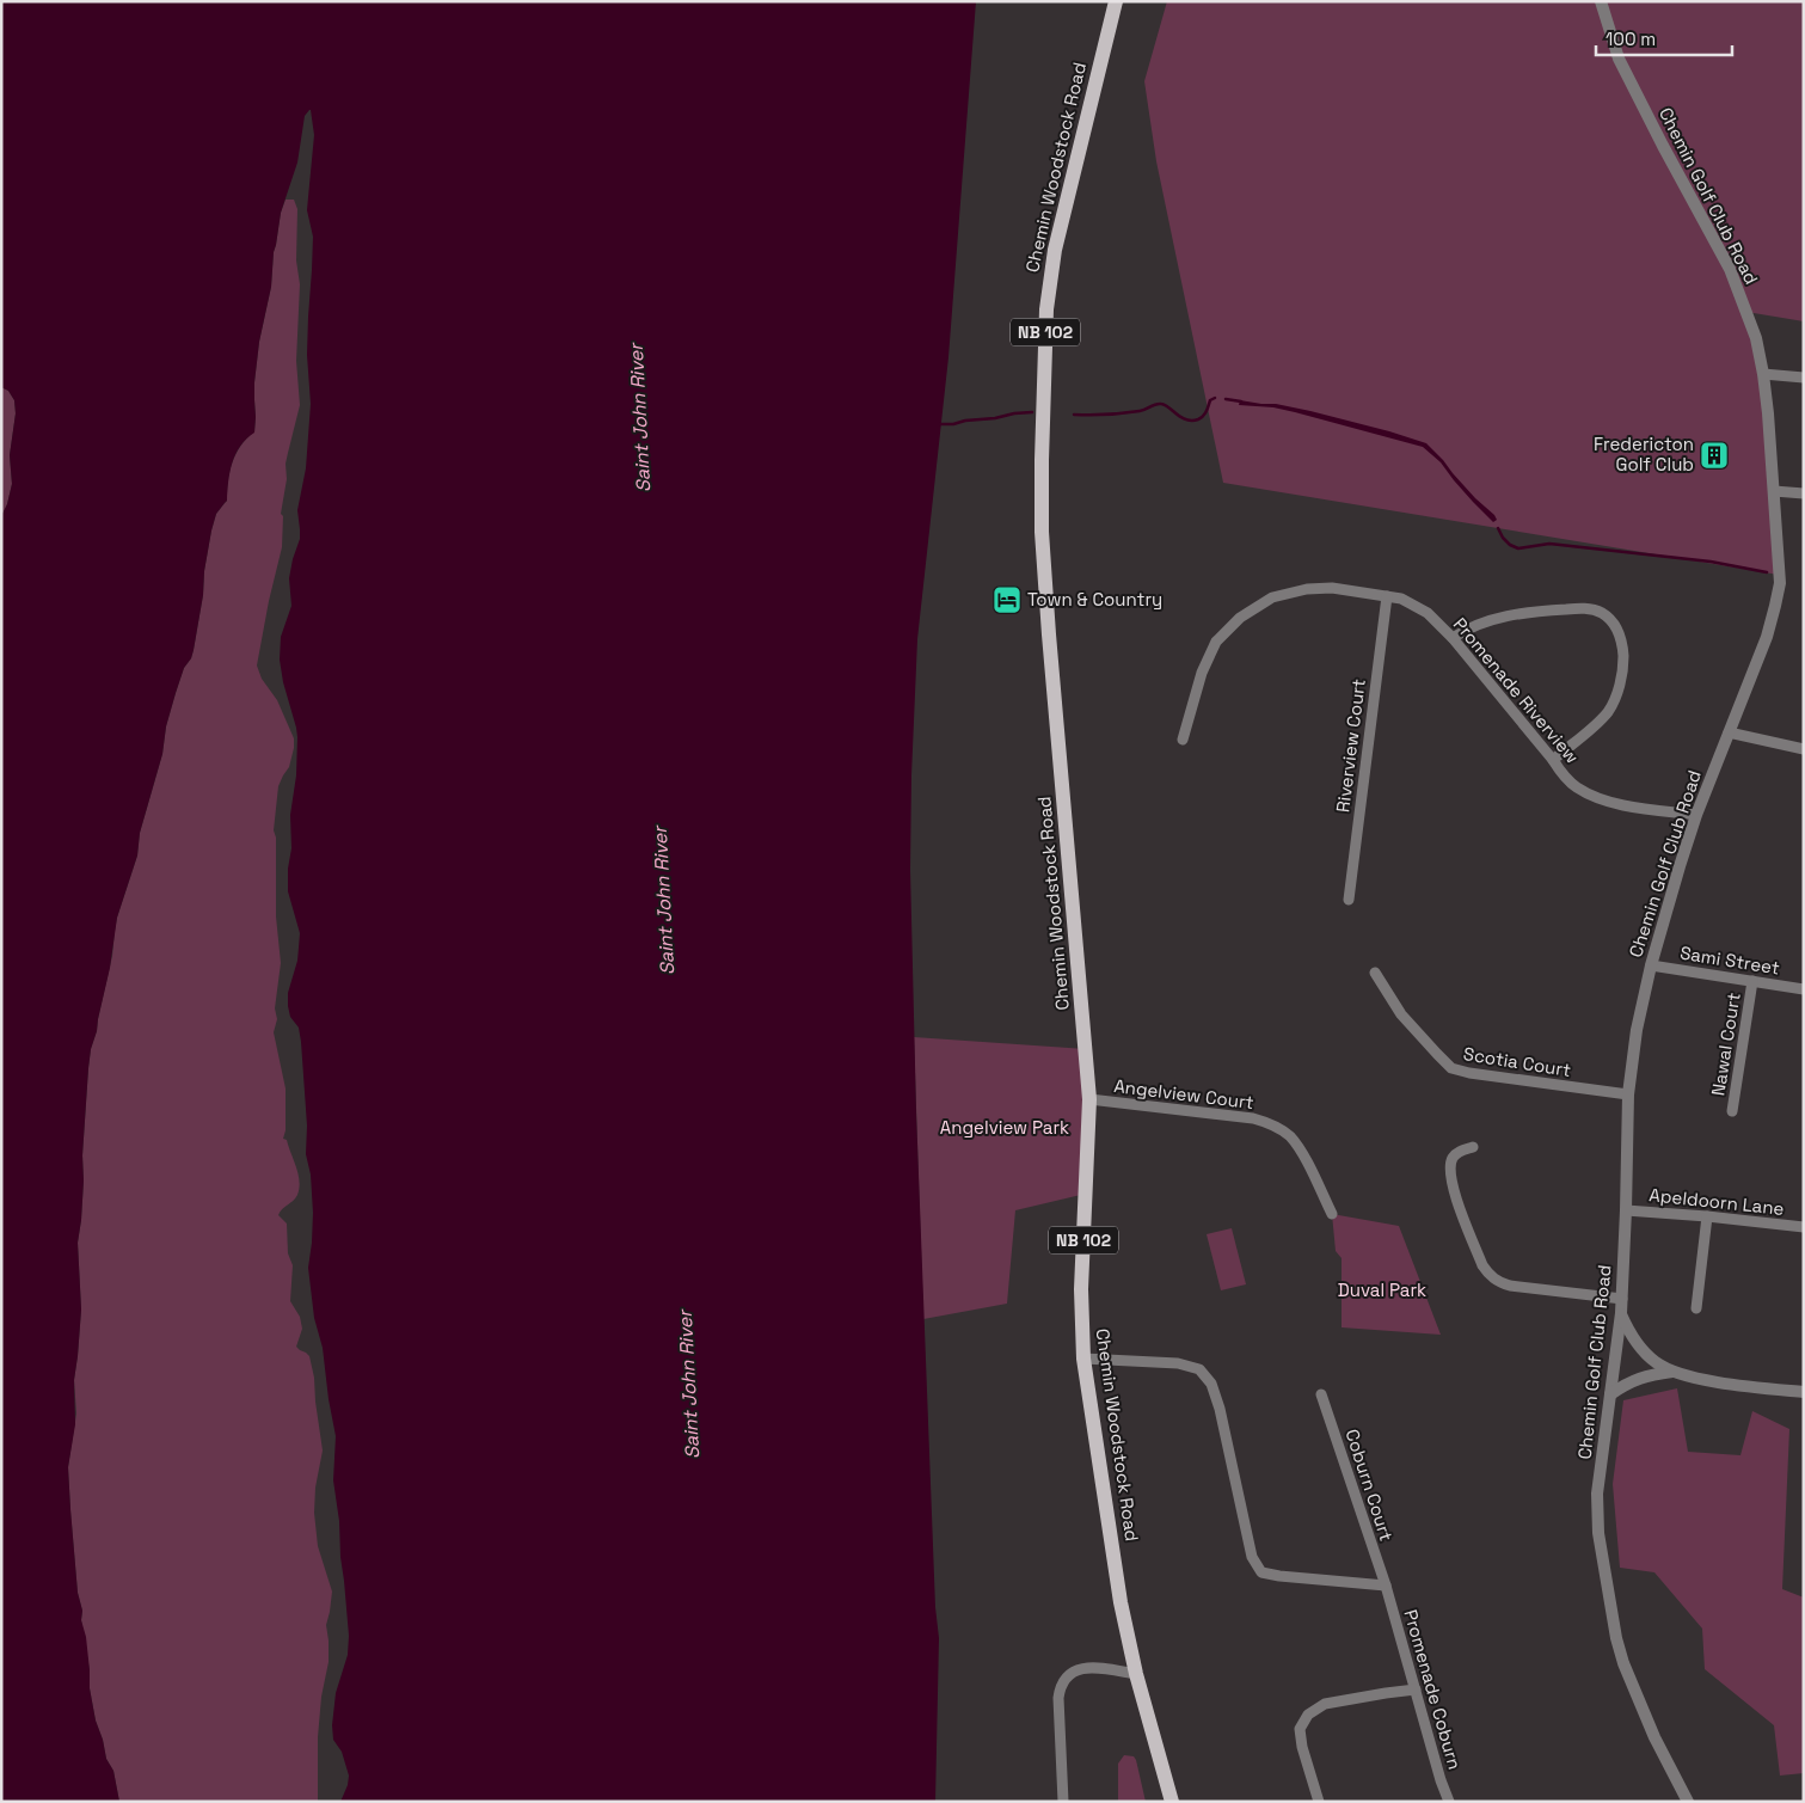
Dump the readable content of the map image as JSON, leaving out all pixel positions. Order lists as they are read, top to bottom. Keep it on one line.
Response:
{"streets":{"main road":["Chemin Woodstock Road","NB 102"],"street":["Chemin Golf Club Road","Promenade Riverview","Riverview Court","Sami Street","Nawal Court","Scotia Court","Angelview Court","Apeldoorn Lane","Coburn Court","Promenade Coburn"]},"crossings":[["Chemin Woodstock Road","Angelview Court"],["Chemin Golf Club Road","Promenade Riverview"],["Chemin Golf Club Road","Sami Street"],["Chemin Golf Club Road","Scotia Court"],["Chemin Golf Club Road","Apeldoorn Lane"],["Promenade Riverview","Riverview Court"],["Sami Street","Nawal Court"],["Coburn Court","Promenade Coburn"]],"water":["Saint John River"],"parks":["Angelview Park","Duval Park"],"places":{"building":["Fredericton Golf Club"],"hotel":["Town & Country"]},"scale_bar":"100 m"}
